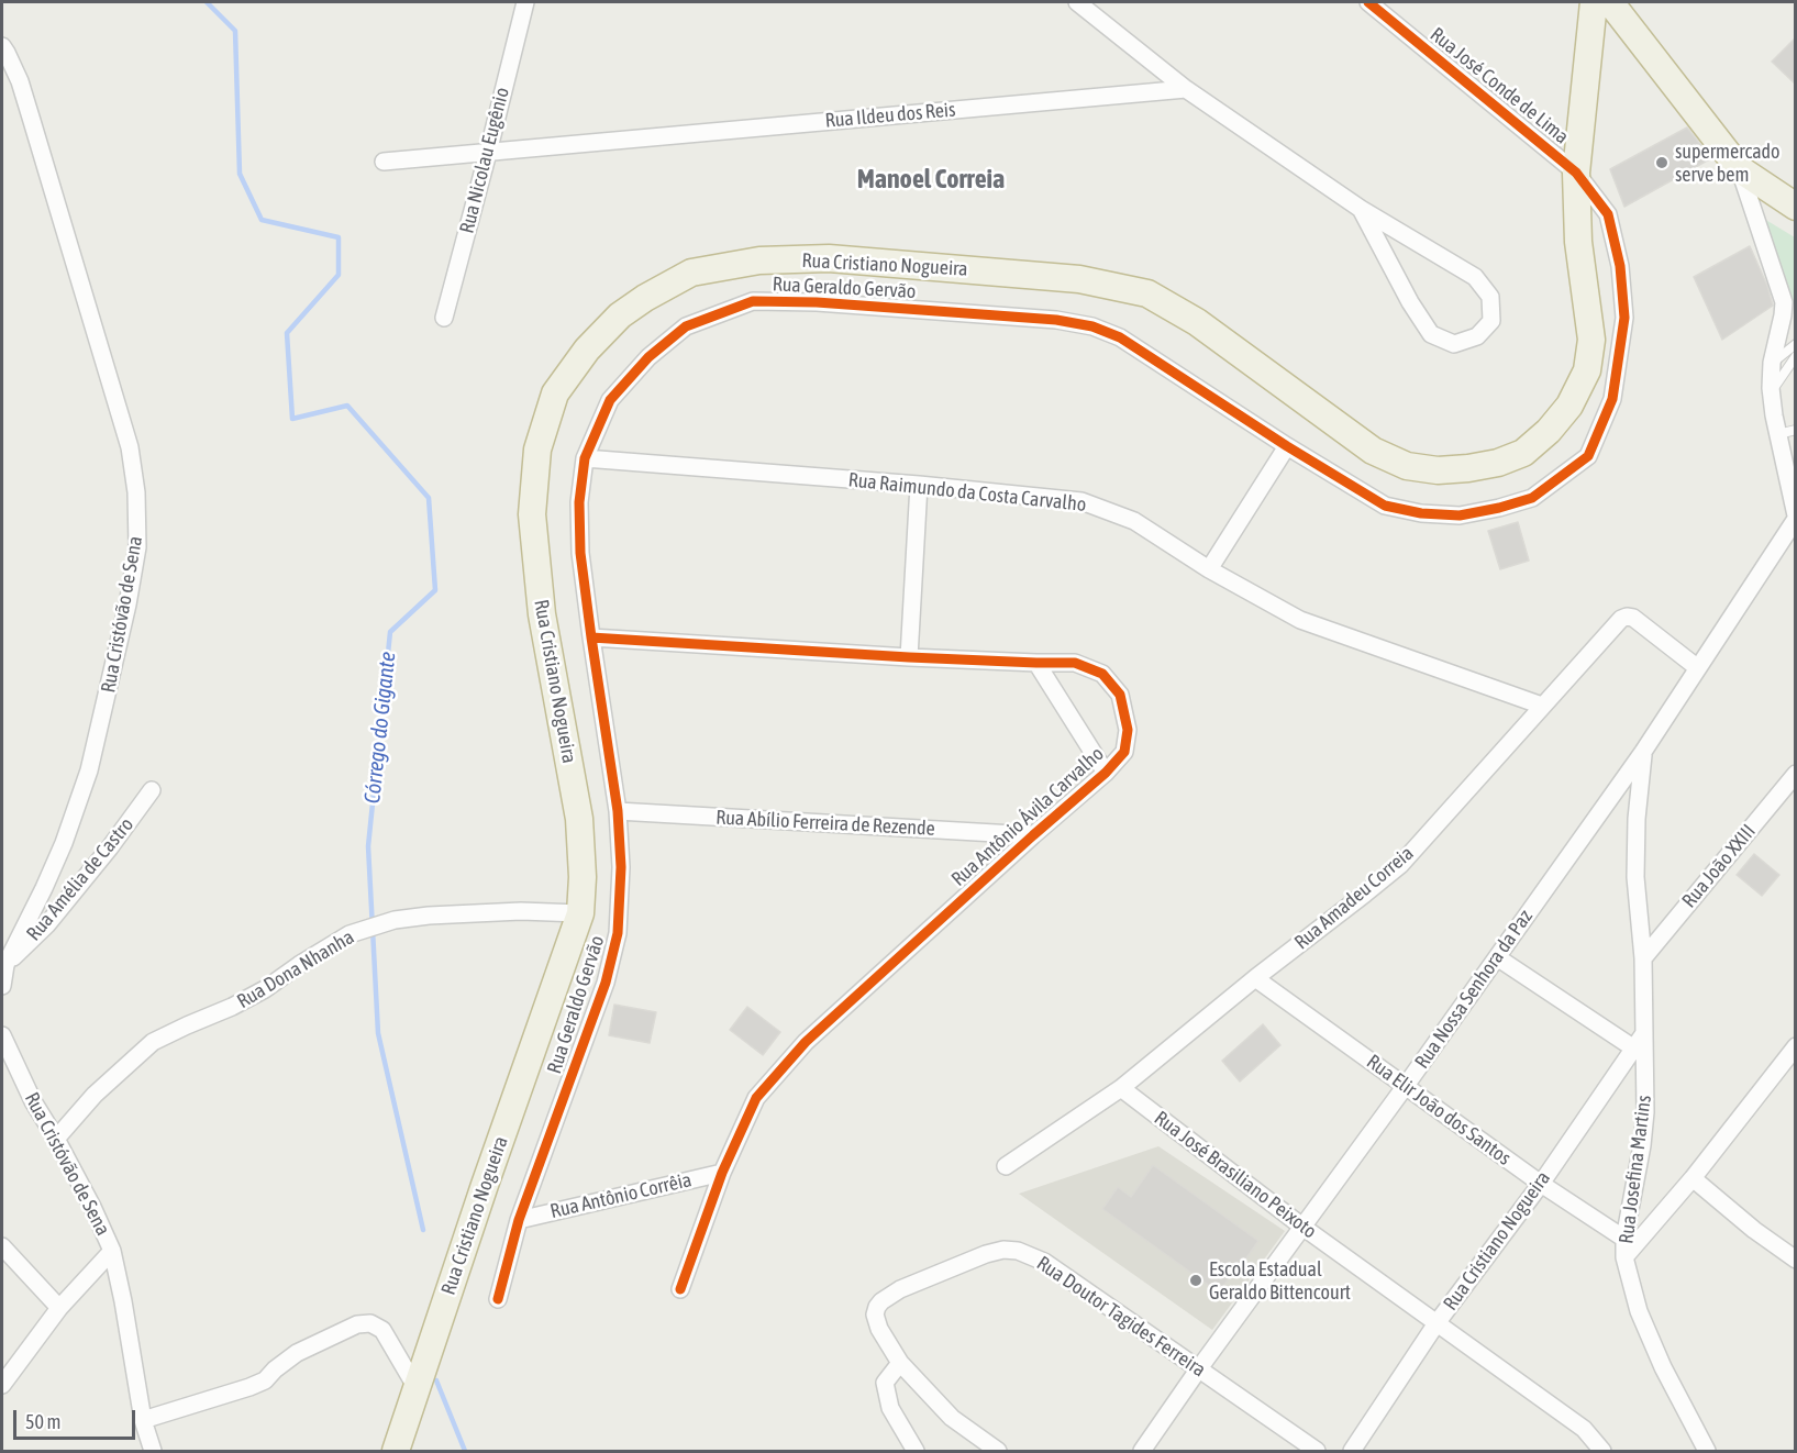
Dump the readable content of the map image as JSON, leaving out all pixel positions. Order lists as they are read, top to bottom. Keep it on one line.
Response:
{"streets":{"highway":["Rua Cristiano Nogueira"],"street":["Rua José Conde de Lima","Rua Ildeu dos Reis","Rua Nicolau Eugênio","Rua Geraldo Gervão","Rua Raimundo da Costa Carvalho","Rua Cristóvão de Sena","Rua Antônio Ávila Carvalho","Rua Abílio Ferreira de Rezende","Rua João XXIII","Rua Amélia de Castro","Rua Amadeu Correia","Rua Dona Nhanha","Rua Nossa Senhora da Paz","Rua Elir João dos Santos","Rua Josefina Martins","Rua José Brasiliano Peixoto","Rua Antônio Corrêia","Rua Doutor Tagides Ferreira"]},"crossings":[["Rua José Conde de Lima","Rua Cristiano Nogueira"],["Rua José Conde de Lima","Rua Geraldo Gervão"],["Rua Ildeu dos Reis","Rua Nicolau Eugênio"],["Rua Cristiano Nogueira","Rua Geraldo Gervão"],["Rua Cristiano Nogueira","Rua Dona Nhanha"],["Rua Cristiano Nogueira","Rua Elir João dos Santos"],["Rua Cristiano Nogueira","Rua Josefina Martins"],["Rua Cristiano Nogueira","Rua José Brasiliano Peixoto"],["Rua Geraldo Gervão","Rua Raimundo da Costa Carvalho"],["Rua Geraldo Gervão","Rua Antônio Ávila Carvalho"],["Rua Geraldo Gervão","Rua Abílio Ferreira de Rezende"],["Rua Geraldo Gervão","Rua Antônio Corrêia"],["Rua Raimundo da Costa Carvalho","Rua Amadeu Correia"],["Rua Cristóvão de Sena","Rua Amélia de Castro"],["Rua Cristóvão de Sena","Rua Dona Nhanha"],["Rua Antônio Ávila Carvalho","Rua Abílio Ferreira de Rezende"],["Rua Antônio Ávila Carvalho","Rua Antônio Corrêia"],["Rua João XXIII","Rua Josefina Martins"],["Rua Amadeu Correia","Rua Nossa Senhora da Paz"],["Rua Amadeu Correia","Rua Elir João dos Santos"],["Rua Amadeu Correia","Rua José Brasiliano Peixoto"],["Rua Nossa Senhora da Paz","Rua Elir João dos Santos"],["Rua Nossa Senhora da Paz","Rua Josefina Martins"],["Rua Nossa Senhora da Paz","Rua José Brasiliano Peixoto"],["Rua Nossa Senhora da Paz","Rua Doutor Tagides Ferreira"],["Rua Elir João dos Santos","Rua Josefina Martins"]],"districts":["Manoel Correia"],"water":["Córrego do Gigante"],"places":["supermercado serve bem","Escola Estadual Geraldo Bittencourt"],"scale_bar":"50 m"}
